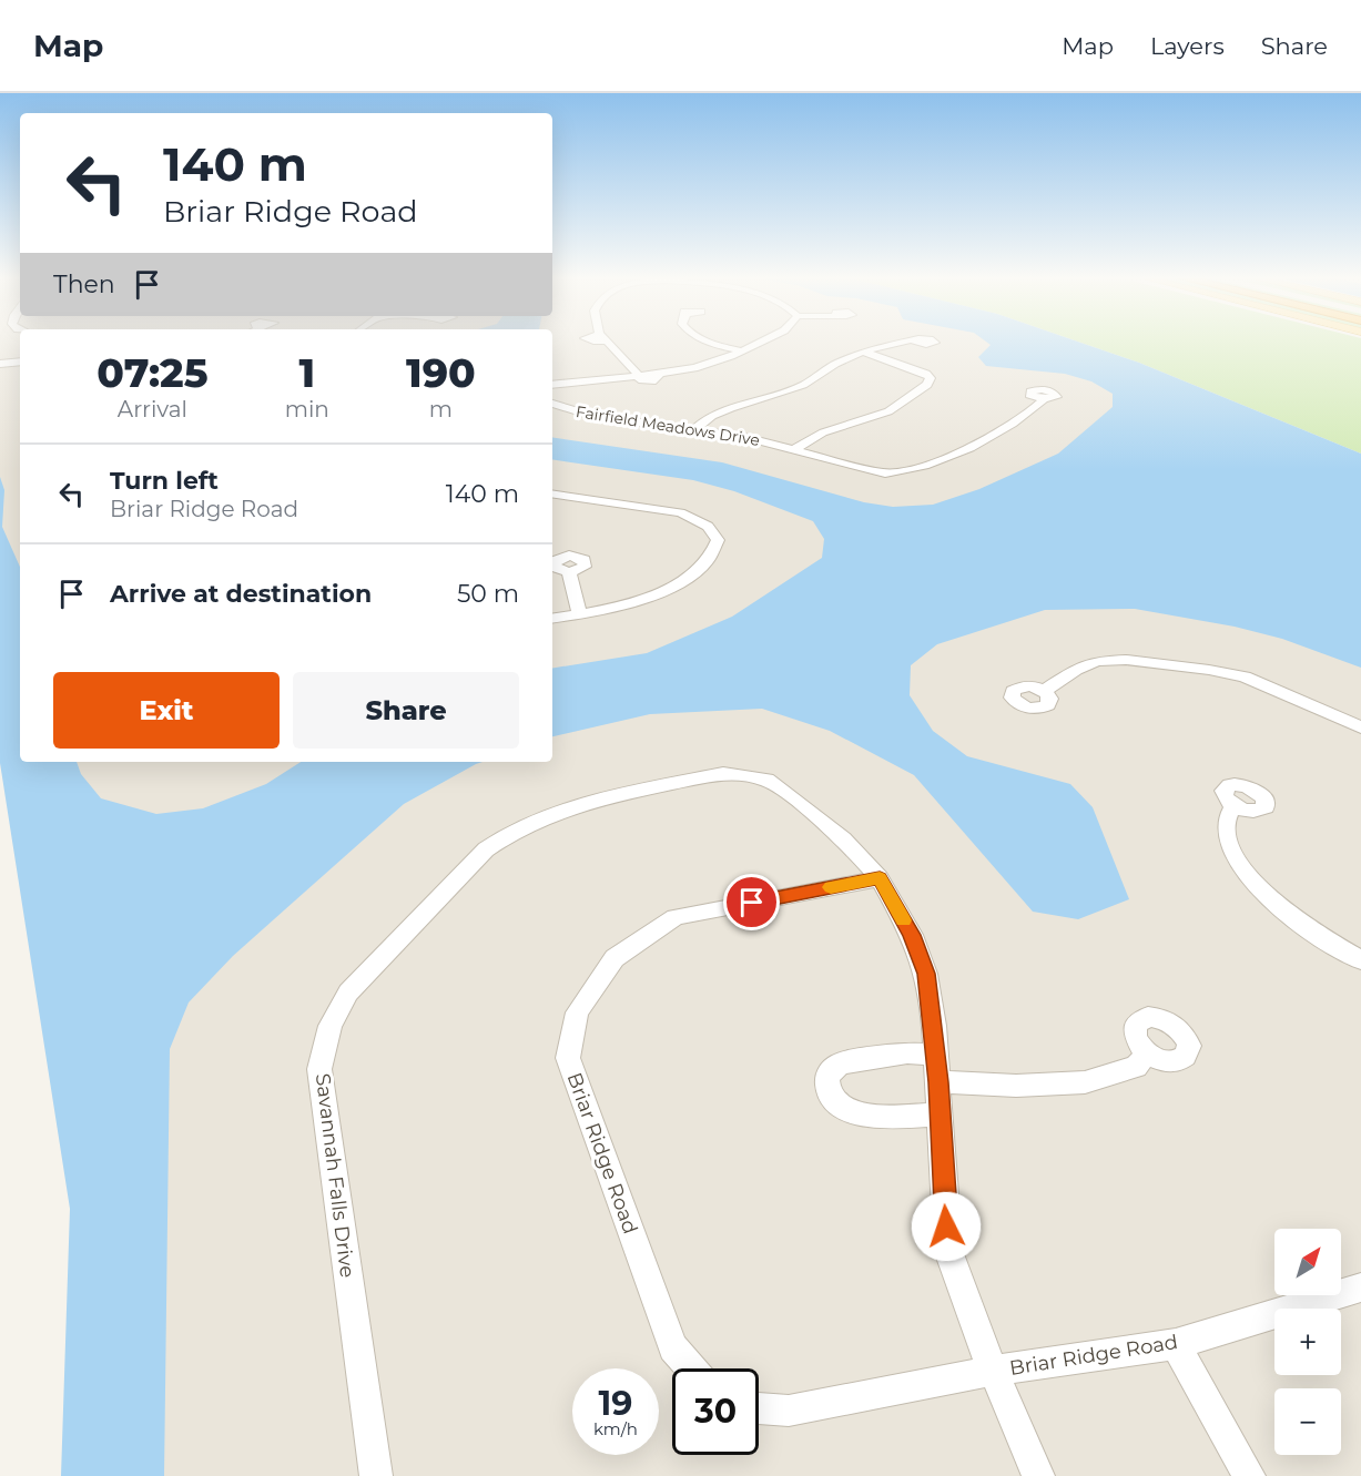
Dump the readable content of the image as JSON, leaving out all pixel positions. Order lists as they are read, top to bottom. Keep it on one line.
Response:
{"streets":{"street":["Fairfield Meadows Drive","Briar Ridge Road","Savannah Falls Drive"]},"crossings":[["Briar Ridge Road","Savannah Falls Drive"]],"north":"top right","page":{"header":"Map","nav":["Map","Layers","Share"],"turn":["140 m","Briar Ridge Road"],"then":"Then","eta":["07:25","Arrival","1","min","190","m"],"list":[{"name":"Turn left","note":"Briar Ridge Road","value":"140 m"},{"name":"Arrive at destination","value":"50 m"}],"buttons":["Exit","Share"],"map_buttons":["+","−"],"speed":"19 km/h","limit":"30"}}
